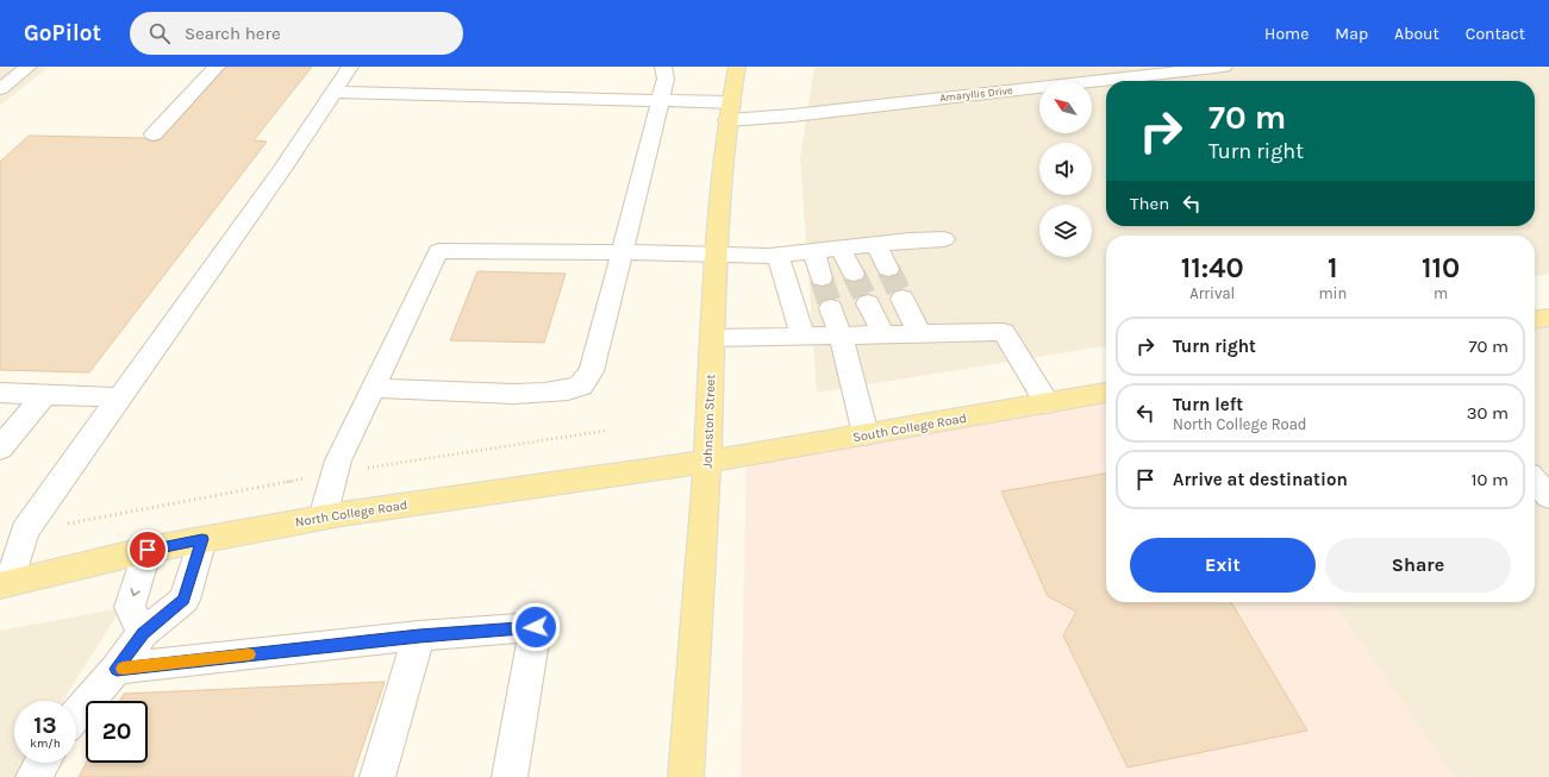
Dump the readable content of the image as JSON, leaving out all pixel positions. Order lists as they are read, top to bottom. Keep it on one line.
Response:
{"streets":{"main road":["Johnston Street","South College Road","North College Road"],"street":["Amaryllis Drive"]},"crossings":[["Amaryllis Drive","Johnston Street"],["Johnston Street","South College Road"],["Johnston Street","North College Road"],["South College Road","North College Road"]],"north":"top left","page":{"header":"GoPilot","search":"Search here","nav":["Home","Map","About","Contact"],"turn":["70 m","Turn right"],"then":"Then","eta":["11:40","Arrival","1","min","110","m"],"list":[{"name":"Turn right","value":"70 m"},{"name":"Turn left","note":"North College Road","value":"30 m"},{"name":"Arrive at destination","value":"10 m"}],"buttons":["Exit","Share"],"speed":"13 km/h","limit":"20"}}
